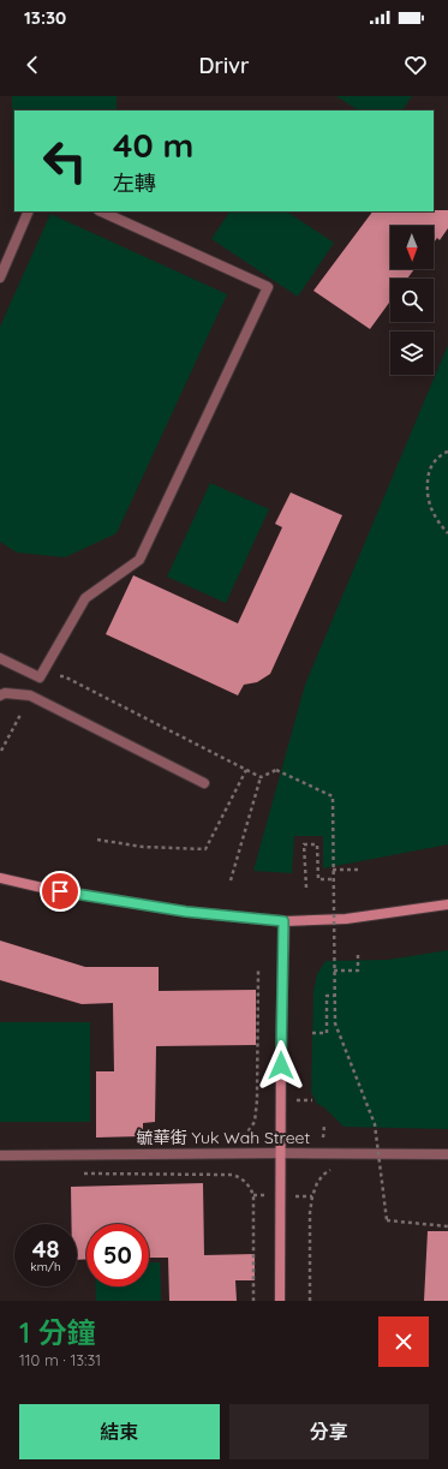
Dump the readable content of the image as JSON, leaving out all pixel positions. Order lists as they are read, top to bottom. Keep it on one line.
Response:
{"streets":{"street":["毓華街 Yuk Wah Street"]},"north":"bottom","page":{"status":"13:30","header":"Drivr","turn":["40 m","左轉"],"speed":"48 km/h","limit":"50","heading":["1 分鐘","110 m · 13:31"],"buttons":["結束","分享"]}}
